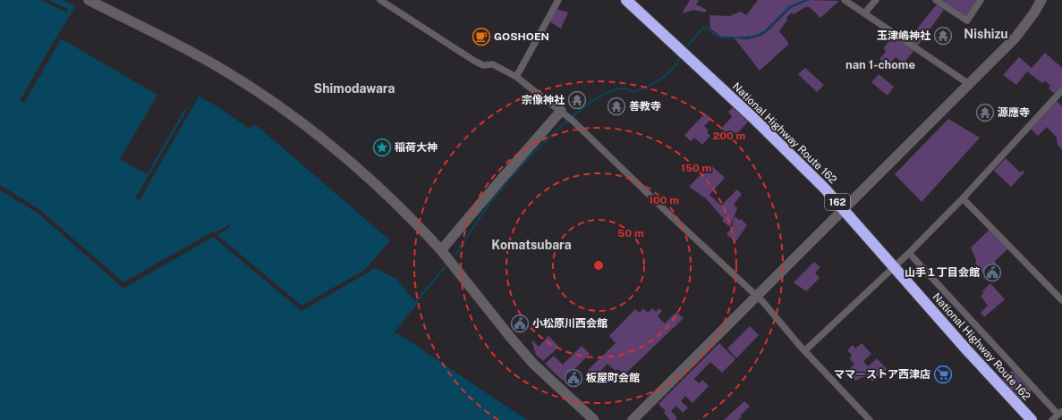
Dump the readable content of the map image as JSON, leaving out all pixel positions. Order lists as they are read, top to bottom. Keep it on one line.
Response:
{"streets":{"highway":["National Highway Route 162","162"]},"districts":["Nishizu","nan 1-chome","Shimodawara","Komatsubara"],"places":{"temple":["玉津嶋神社","宗像神社","善教寺","源應寺"],"cafe":["GOSHOEN"],"place":["稲荷大神"],"public building":["山手１丁目会館","小松原川西会館","板屋町会館"],"supermarket":["ママ―ストア西津店"]},"rings":["200 m","150 m","100 m","50 m"]}
